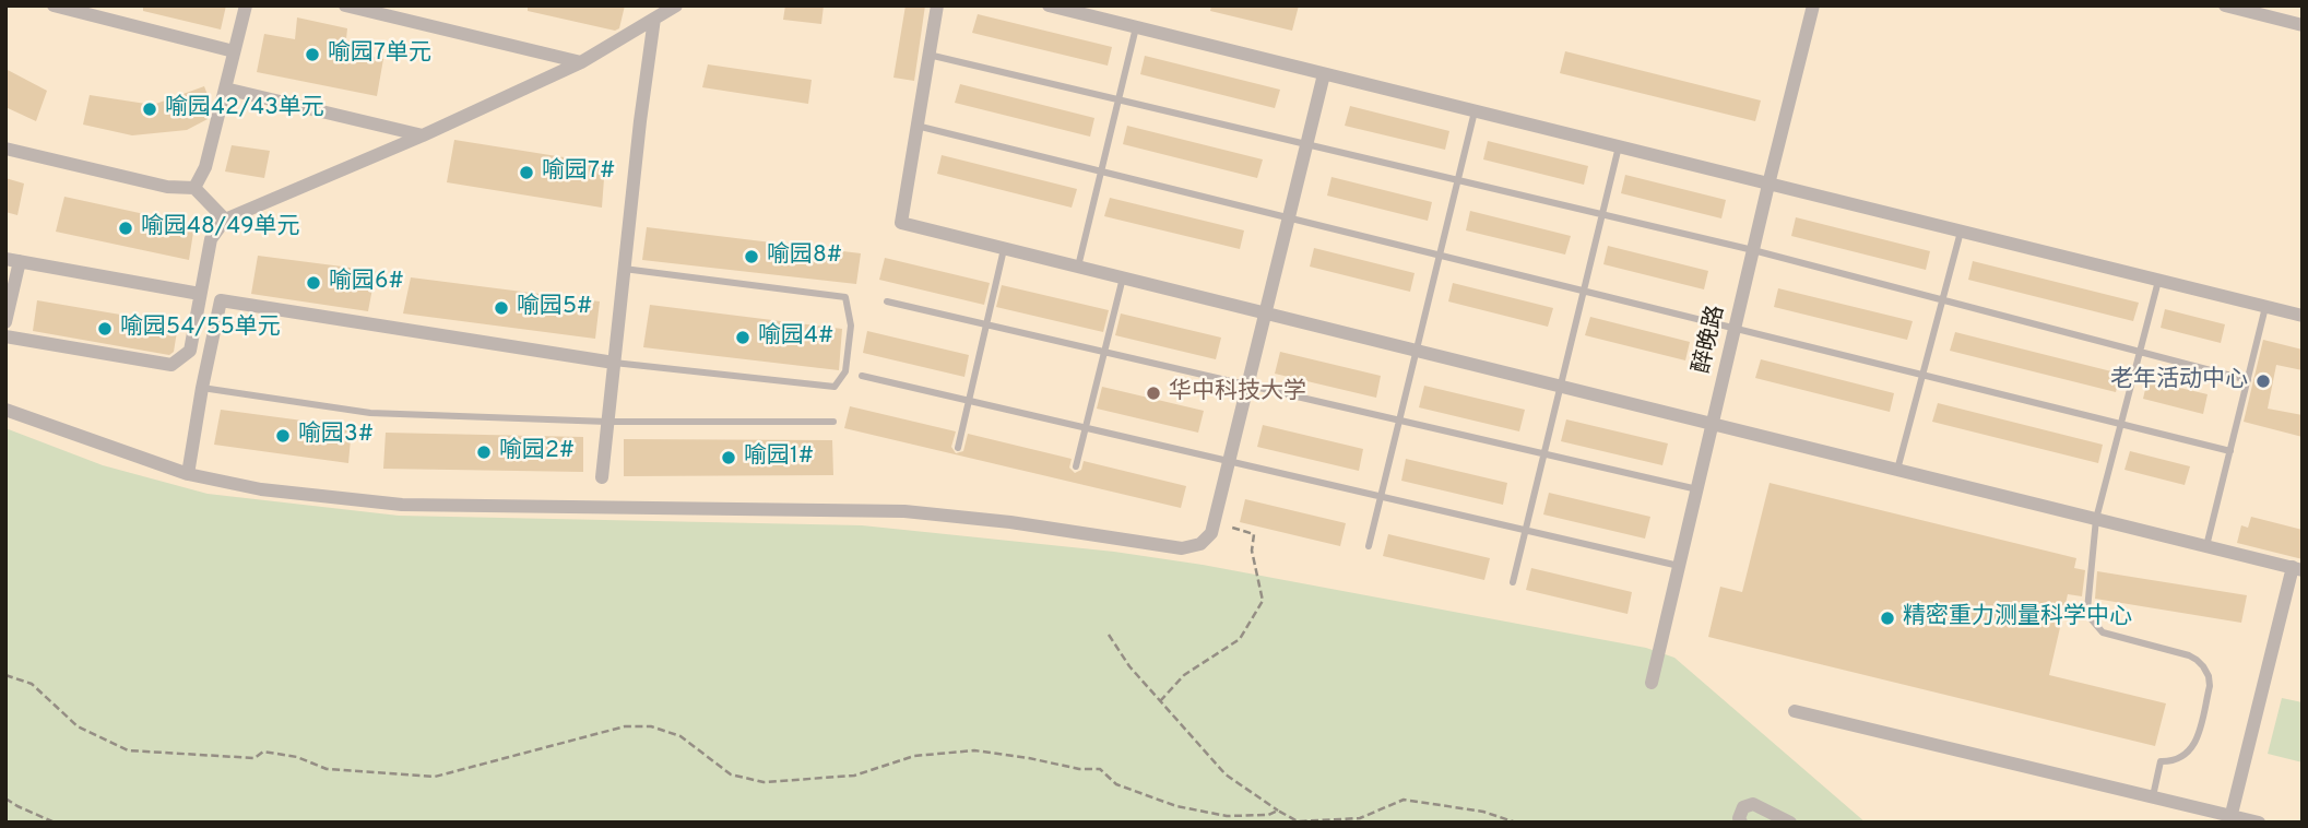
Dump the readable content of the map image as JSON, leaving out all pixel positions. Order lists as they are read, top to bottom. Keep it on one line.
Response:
{"streets":{"street":["醉晚路"]},"places":["喻园7单元","喻园42/43单元","喻园7#","喻园48/49单元","喻园8#","喻园6#","喻园5#","喻园54/55单元","喻园4#","老年活动中心","华中科技大学","喻园3#","喻园2#","喻园1#","精密重力测量科学中心"]}
